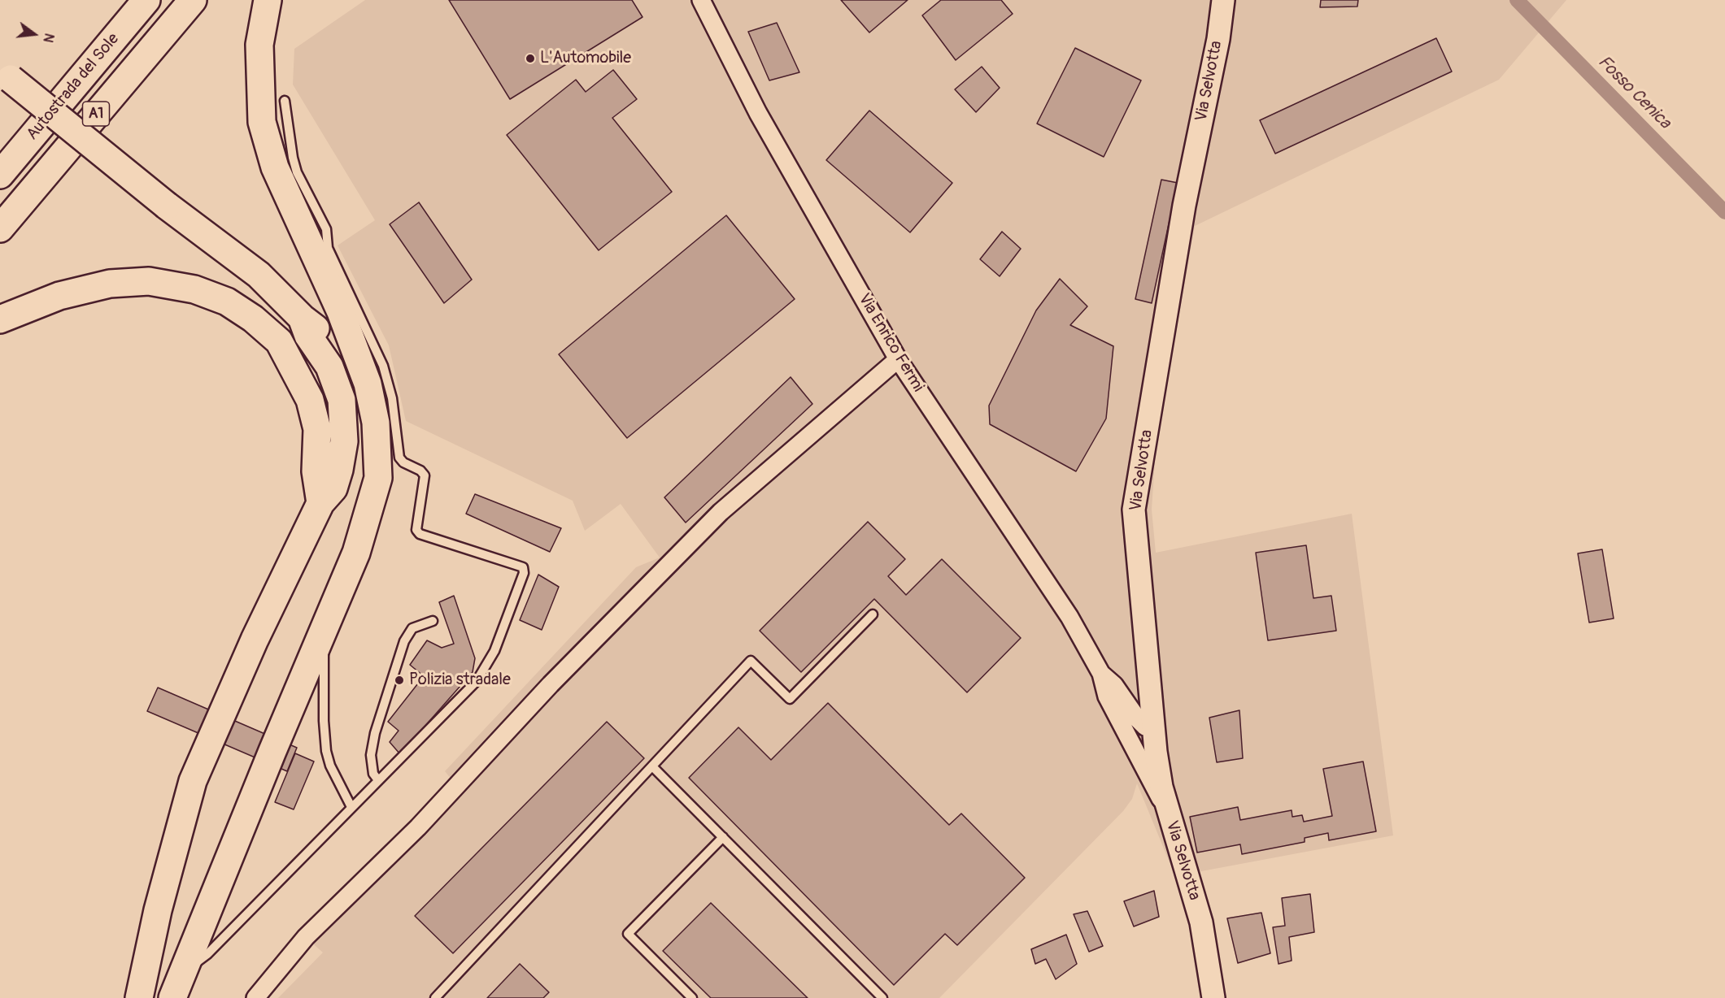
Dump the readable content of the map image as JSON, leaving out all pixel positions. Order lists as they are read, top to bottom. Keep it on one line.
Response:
{"streets":{"highway":["Autostrada del Sole","A1"],"street":["Via Selvotta","Via Enrico Fermi"]},"crossings":[["Via Selvotta","Via Enrico Fermi"]],"water":["Fosso Cenica"],"places":["L'Automobile","Polizia stradale"],"north":"right"}
